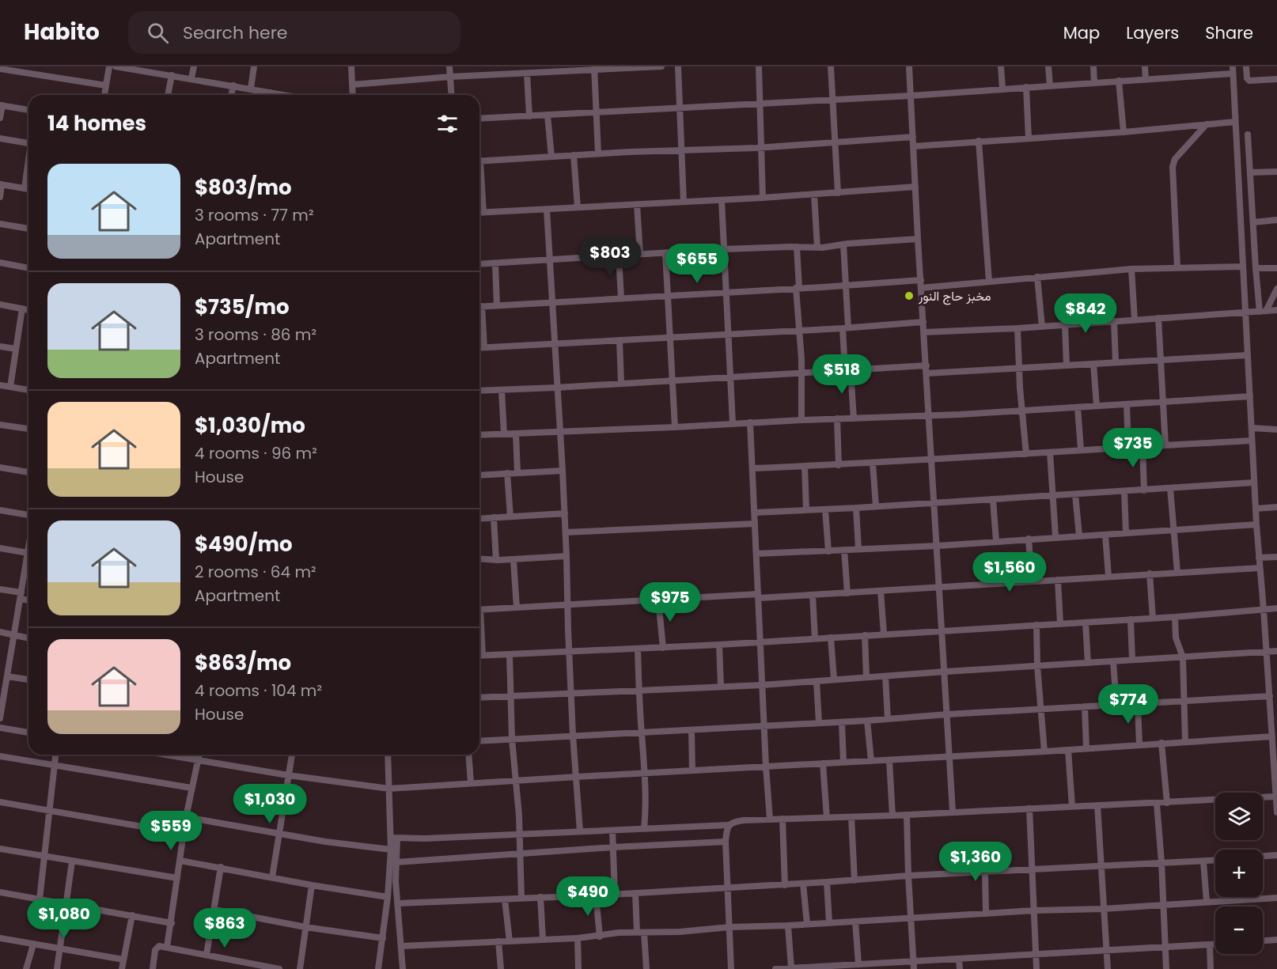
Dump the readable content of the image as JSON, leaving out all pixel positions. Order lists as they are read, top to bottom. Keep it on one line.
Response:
{"places":["مخبز حاج النور"],"page":{"header":"Habito","search":"Search here","nav":["Map","Layers","Share"],"heading":"14 homes","list":[{"name":"$803/mo","note":"3 rooms · 77 m² · Apartment"},{"name":"$735/mo","note":"3 rooms · 86 m² · Apartment"},{"name":"$1,030/mo","note":"4 rooms · 96 m² · House"},{"name":"$490/mo","note":"2 rooms · 64 m² · Apartment"},{"name":"$863/mo","note":"4 rooms · 104 m² · House"}],"price":["$803","$655","$842","$518","$735","$1,560","$975","$774","$1,030","$559","$1,360","$490","$1,080","$863"],"map_buttons":["+","−"]}}
